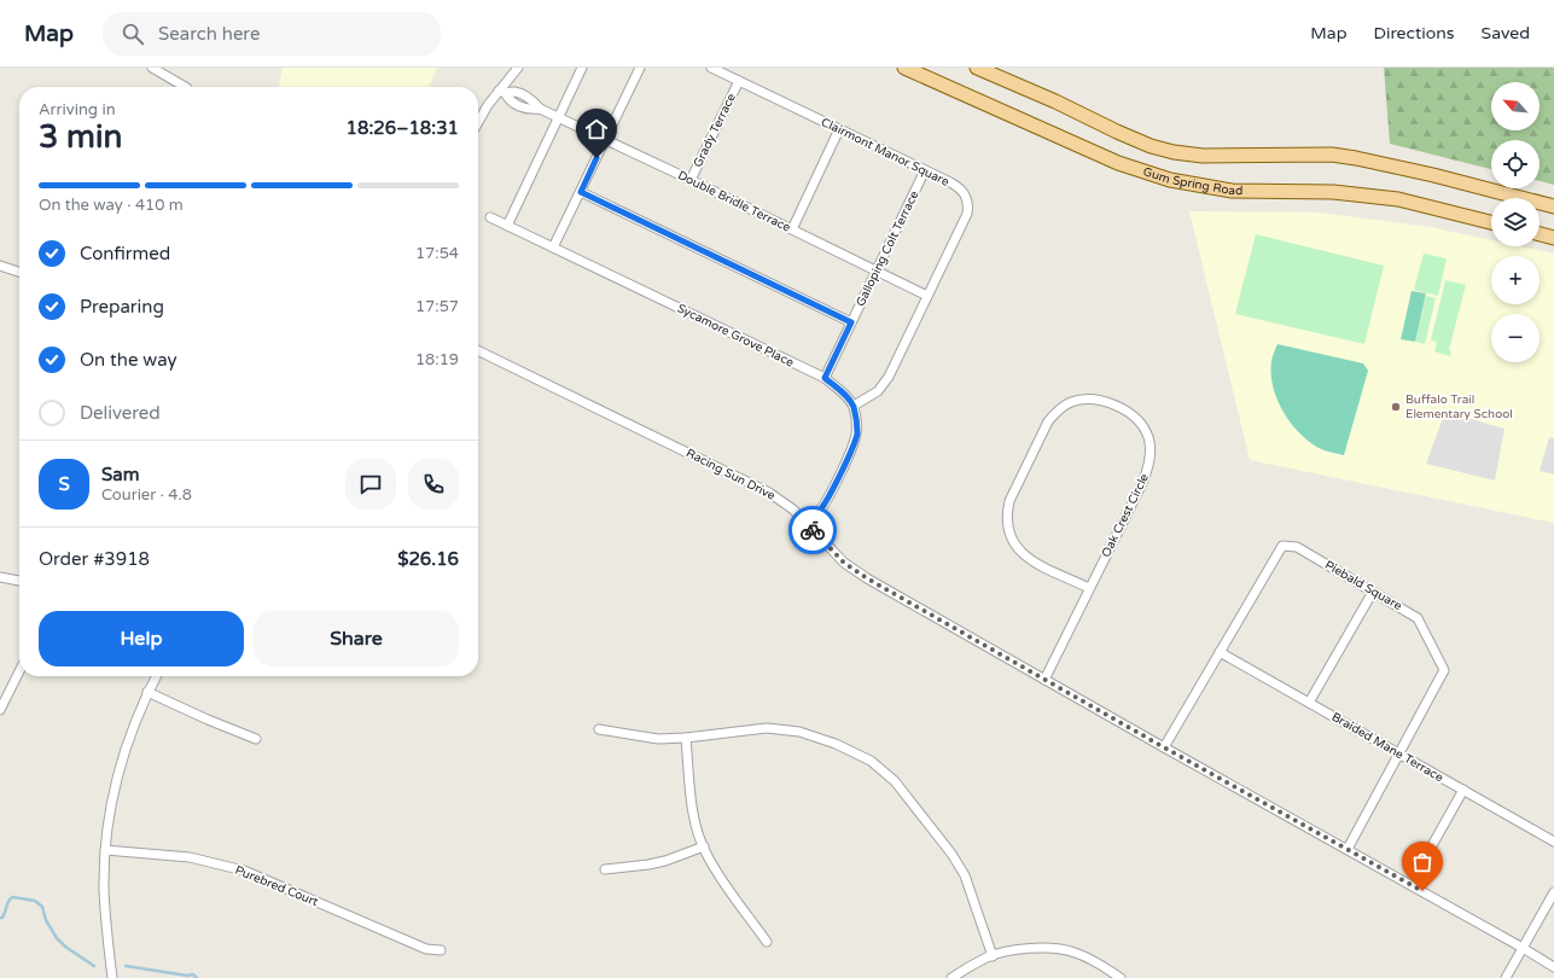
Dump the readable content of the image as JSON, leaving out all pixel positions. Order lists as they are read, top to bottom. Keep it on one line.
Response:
{"streets":{"main road":["Gum Spring Road"],"street":["Grady Terrace","Clairmont Manor Square","Double Bridle Terrace","Galloping Colt Terrace","Sycamore Grove Place","Racing Sun Drive","Oak Crest Circle","Piebald Square","Braided Mane Terrace","Purebred Court"]},"crossings":[["Grady Terrace","Clairmont Manor Square"],["Grady Terrace","Double Bridle Terrace"],["Clairmont Manor Square","Double Bridle Terrace"],["Clairmont Manor Square","Galloping Colt Terrace"],["Clairmont Manor Square","Sycamore Grove Place"],["Double Bridle Terrace","Galloping Colt Terrace"],["Galloping Colt Terrace","Sycamore Grove Place"],["Sycamore Grove Place","Racing Sun Drive"],["Racing Sun Drive","Oak Crest Circle"],["Racing Sun Drive","Piebald Square"],["Piebald Square","Braided Mane Terrace"]],"places":["Buffalo Trail Elementary School"],"north":"top left","page":{"header":"Map","search":"Search here","nav":["Map","Directions","Saved"],"map_buttons":["+","−"],"heading":["3 min","Arriving in","18:26–18:31"],"panel":["Sam","Courier · 4.8","Order #3918","$26.16"],"bar":"On the way · 410 m","list":[["Confirmed","17:54"],["Preparing","17:57"],["On the way","18:19"],"Delivered"],"round":"S","buttons":["Help","Share"]}}
